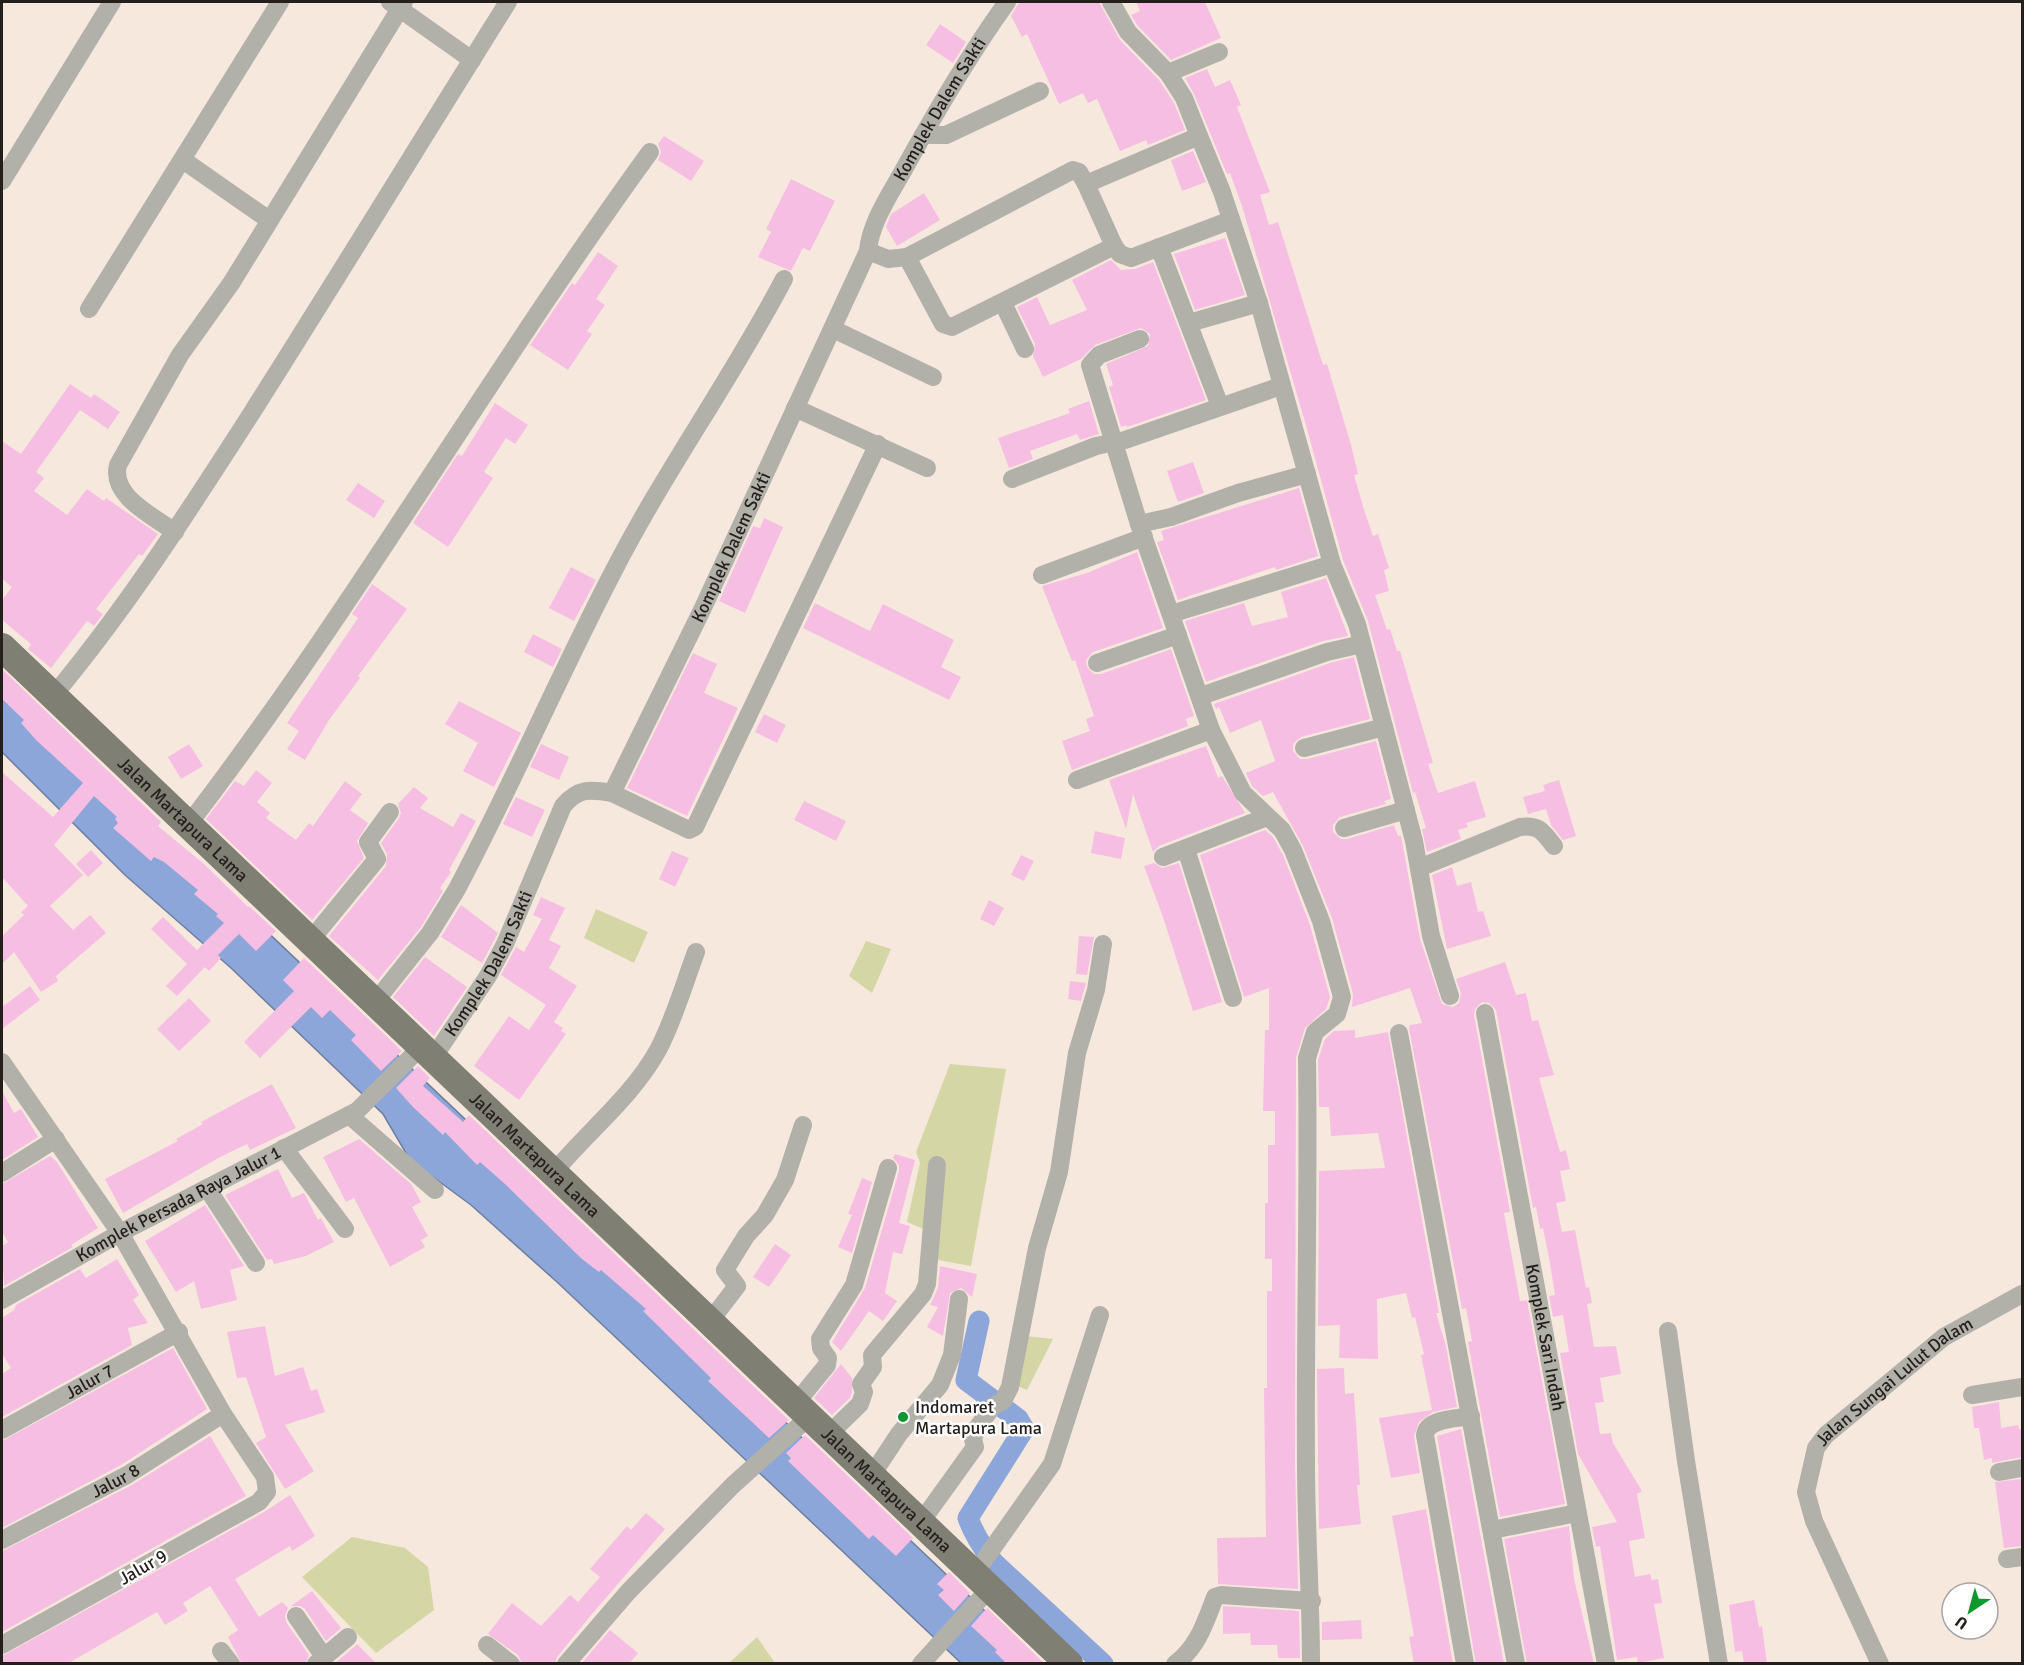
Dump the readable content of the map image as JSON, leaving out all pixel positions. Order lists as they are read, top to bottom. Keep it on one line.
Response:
{"streets":{"main road":["Jalan Martapura Lama"],"street":["Komplek Dalem Sakti","Komplek Persada Raya Jalur 1","Komplek Sari Indah","Jalur 7","Jalan Sungai Lulut Dalam","Jalur 8","Jalur 9"]},"crossings":[["Komplek Dalem Sakti","Jalan Martapura Lama"],["Komplek Dalem Sakti","Komplek Persada Raya Jalur 1"],["Jalur 8","Jalur 9"]],"places":["Indomaret Martapura Lama"],"north":"bottom left"}
